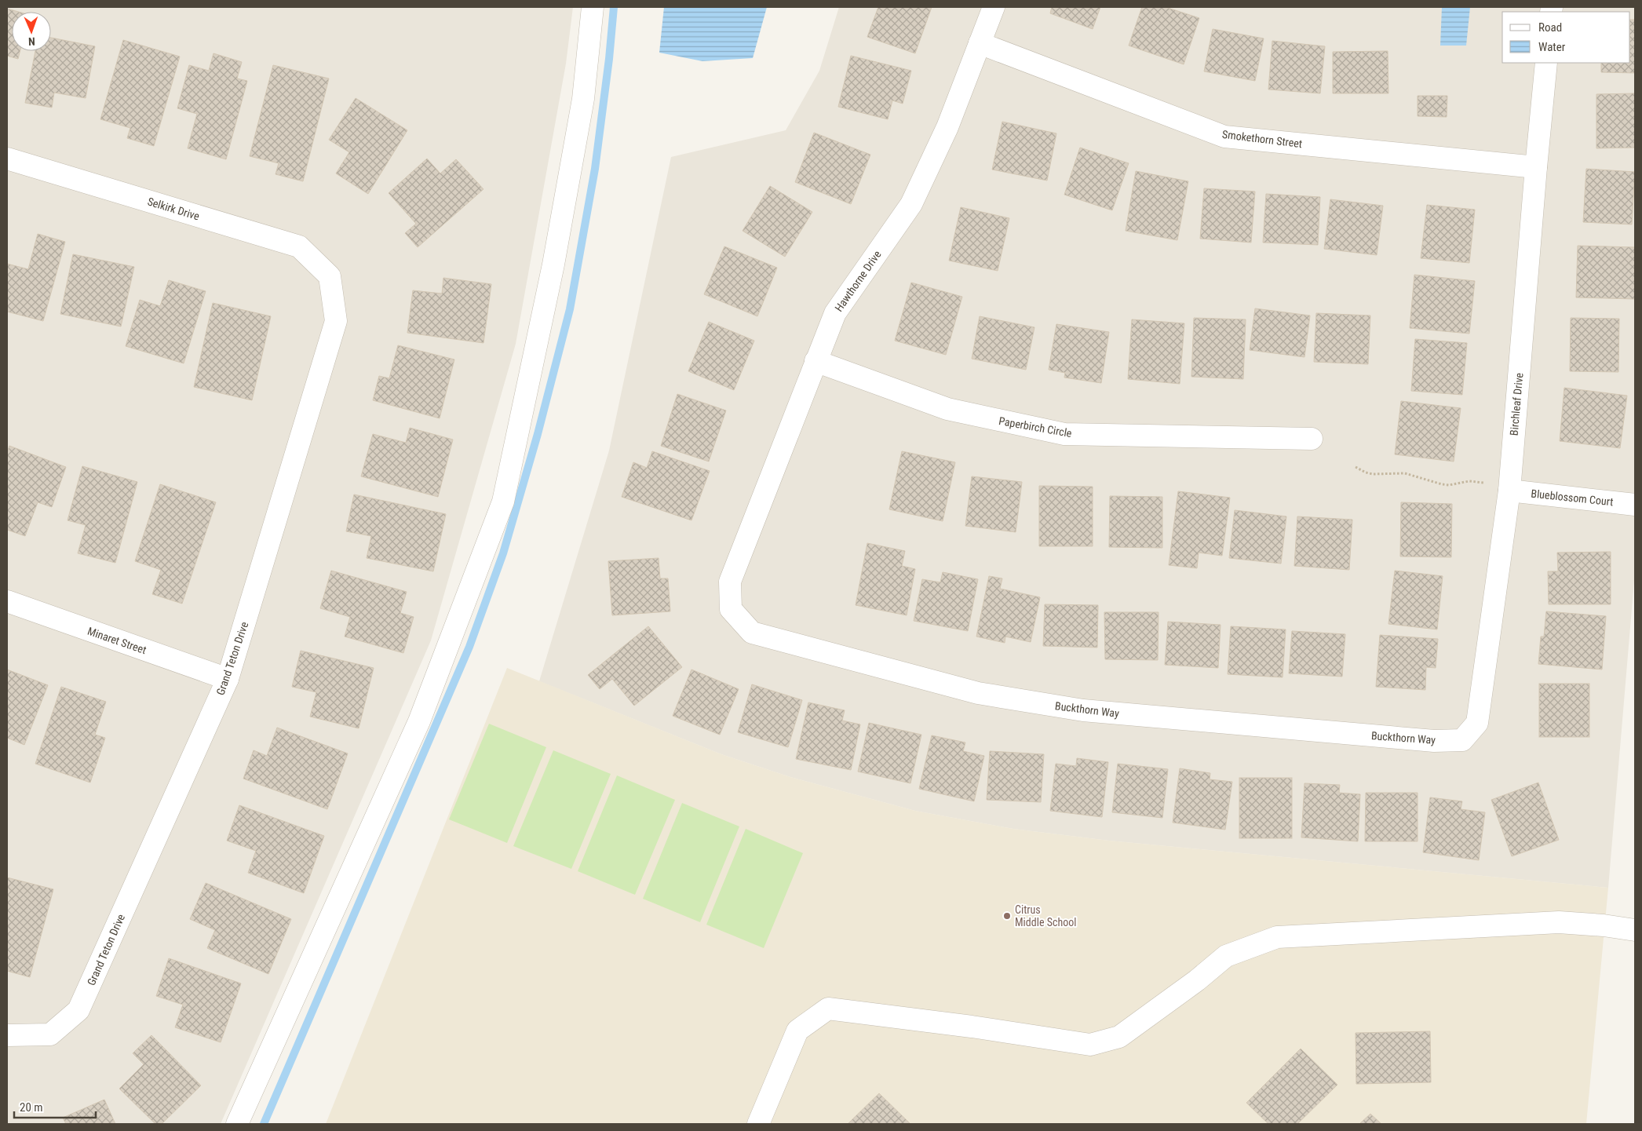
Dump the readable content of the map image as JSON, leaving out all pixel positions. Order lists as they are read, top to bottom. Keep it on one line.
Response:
{"streets":{"street":["Smokethorn Street","Selkirk Drive","Hawthorne Drive","Birchleaf Drive","Paperbirch Circle","Blueblossom Court","Minaret Street","Grand Teton Drive","Buckthorn Way"]},"crossings":[["Smokethorn Street","Hawthorne Drive"],["Smokethorn Street","Birchleaf Drive"],["Selkirk Drive","Grand Teton Drive"],["Hawthorne Drive","Paperbirch Circle"],["Hawthorne Drive","Buckthorn Way"],["Birchleaf Drive","Blueblossom Court"],["Birchleaf Drive","Buckthorn Way"],["Minaret Street","Grand Teton Drive"]],"places":["Citrus Middle School"],"legend":["Road","Water"],"scale_bar":"20 m","north":"bottom"}
